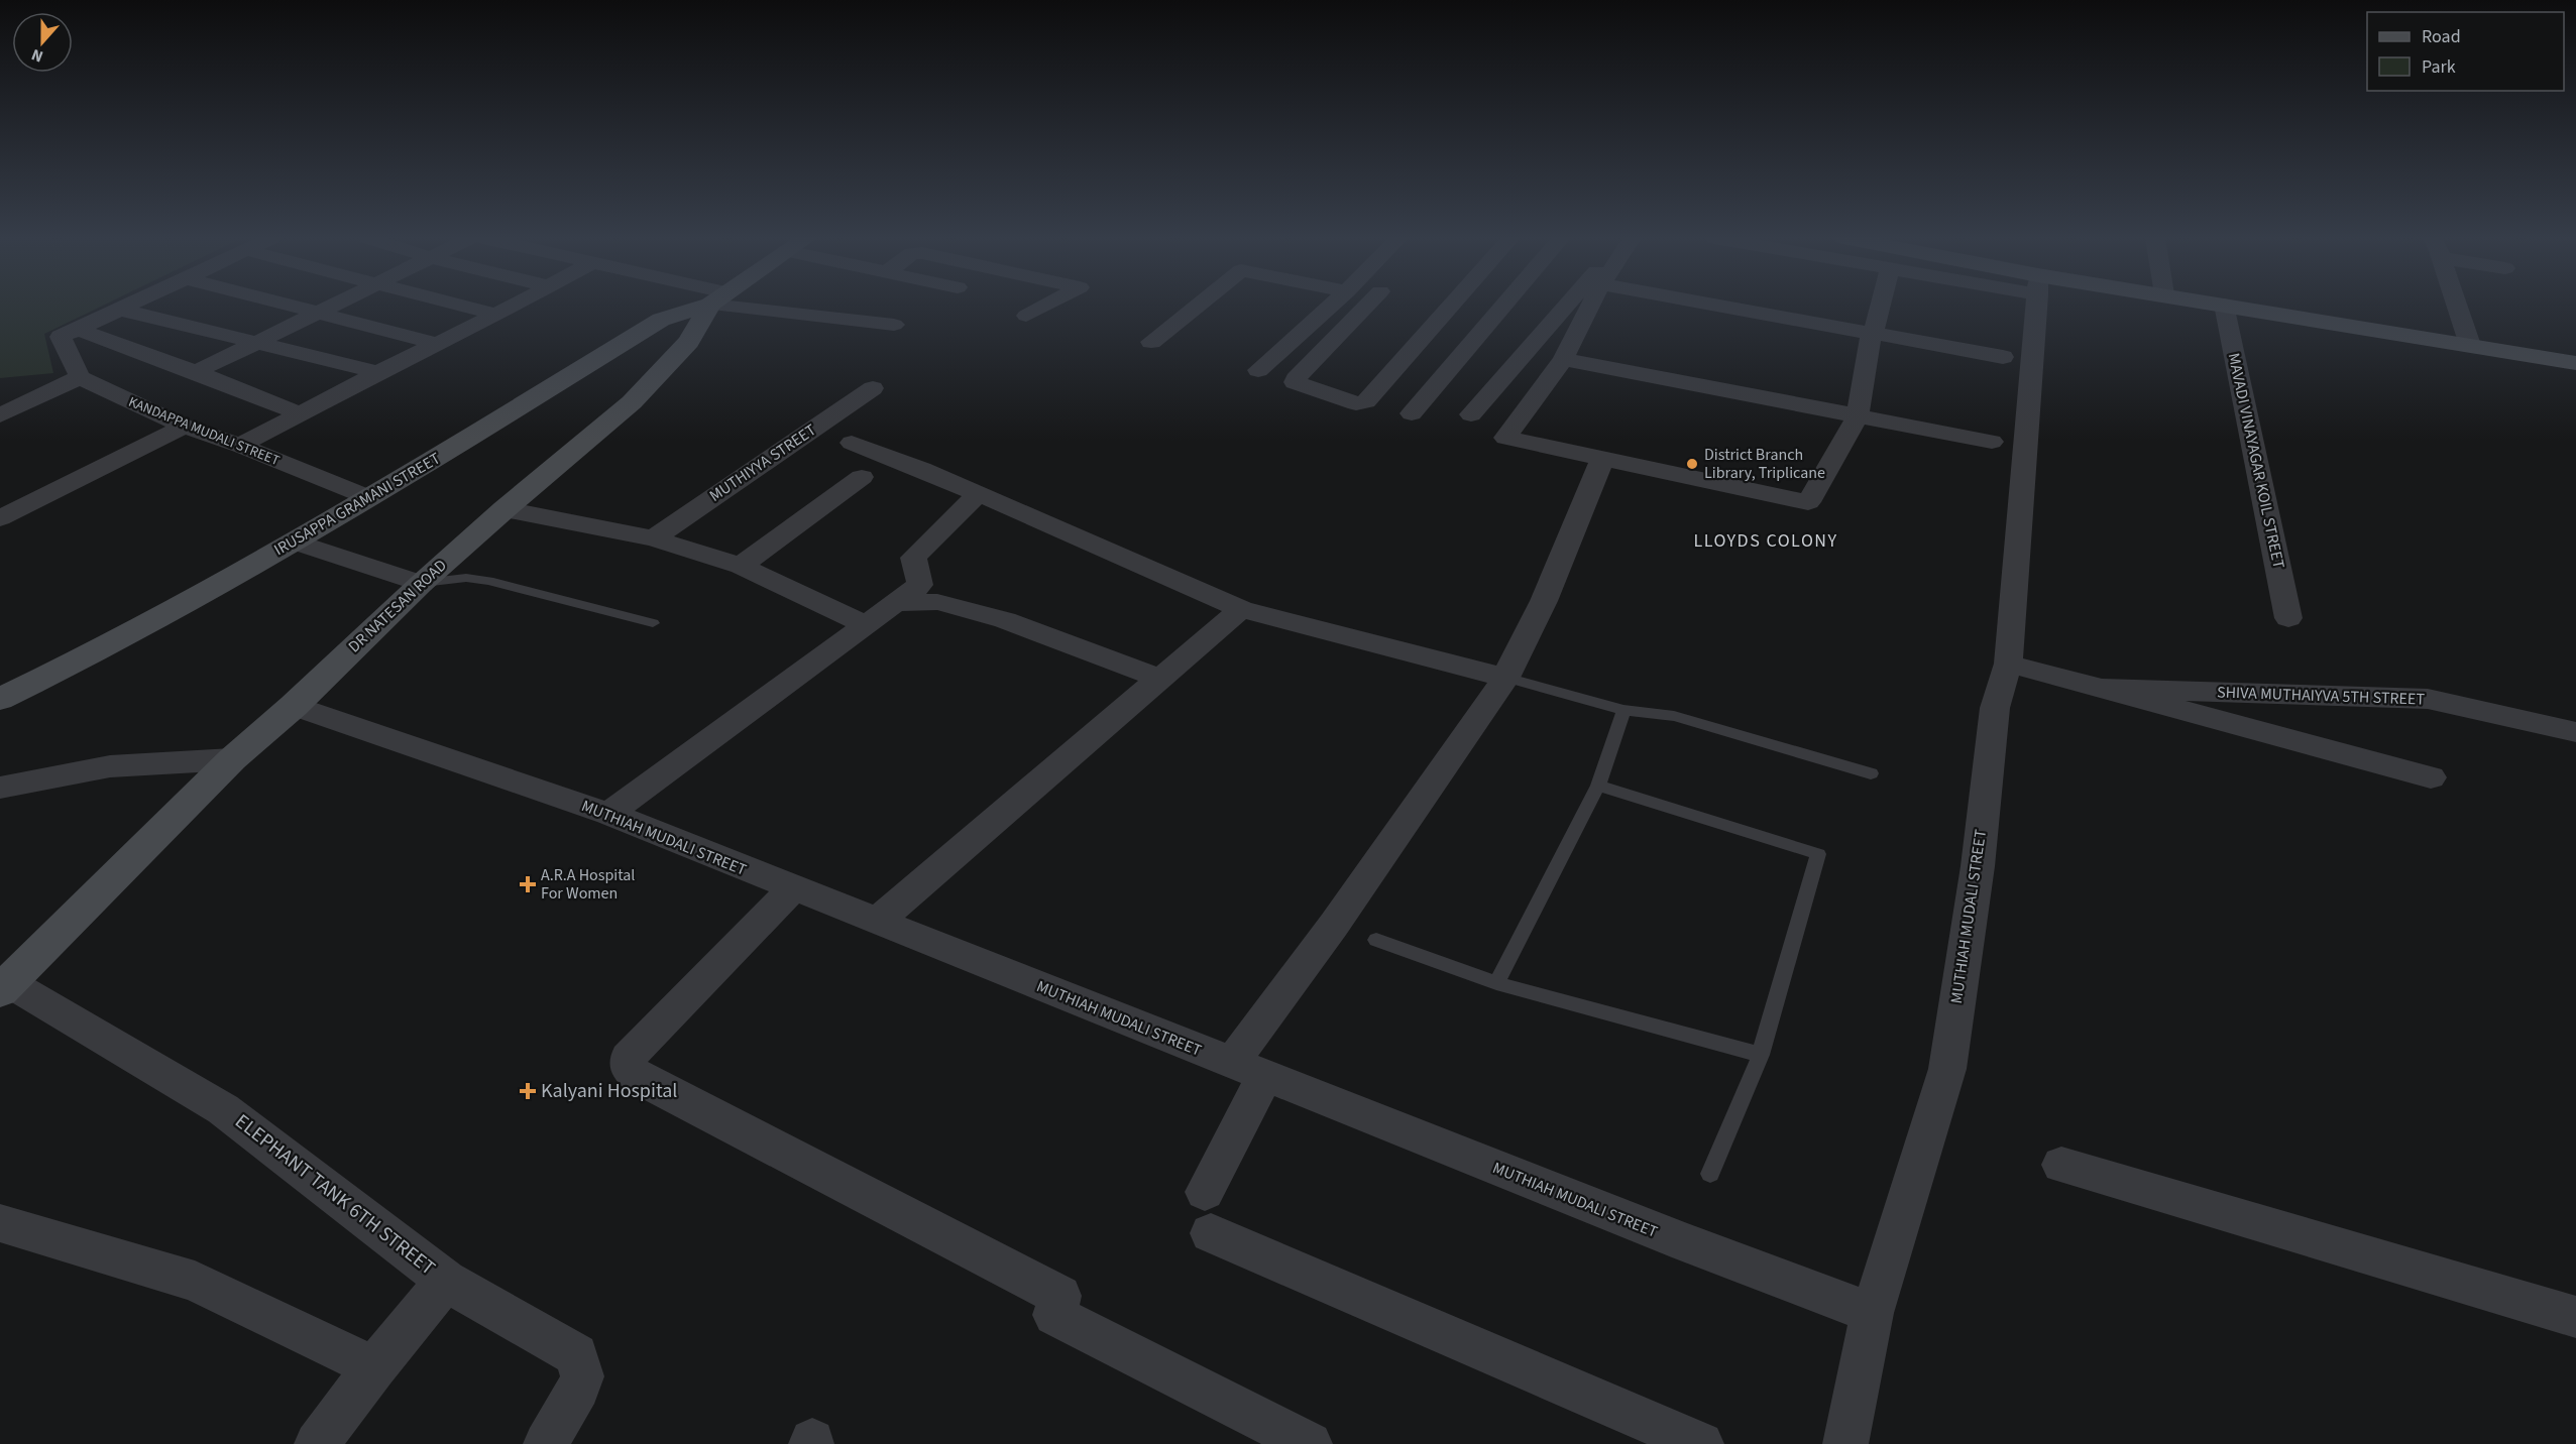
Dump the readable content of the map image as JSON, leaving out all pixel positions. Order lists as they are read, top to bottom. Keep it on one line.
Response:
{"streets":{"street":["KANDAPPA MUDALI STREET","MAVADI VINAYAGAR KOIL STREET","MUTHIYYA STREET","IRUSAPPA GRAMANI STREET","DR NATESAN ROAD","SHIVA MUTHAIYVA 5TH STREET","MUTHIAH MUDALI STREET","ELEPHANT TANK 6TH STREET"]},"crossings":[["KANDAPPA MUDALI STREET","IRUSAPPA GRAMANI STREET"],["DR NATESAN ROAD","MUTHIAH MUDALI STREET"],["DR NATESAN ROAD","ELEPHANT TANK 6TH STREET"]],"districts":["LLOYDS COLONY"],"places":{"other":["District Branch Library, Triplicane"],"health":["A.R.A Hospital For Women","Kalyani Hospital"]},"legend":["Road","Park"],"north":"bottom"}
